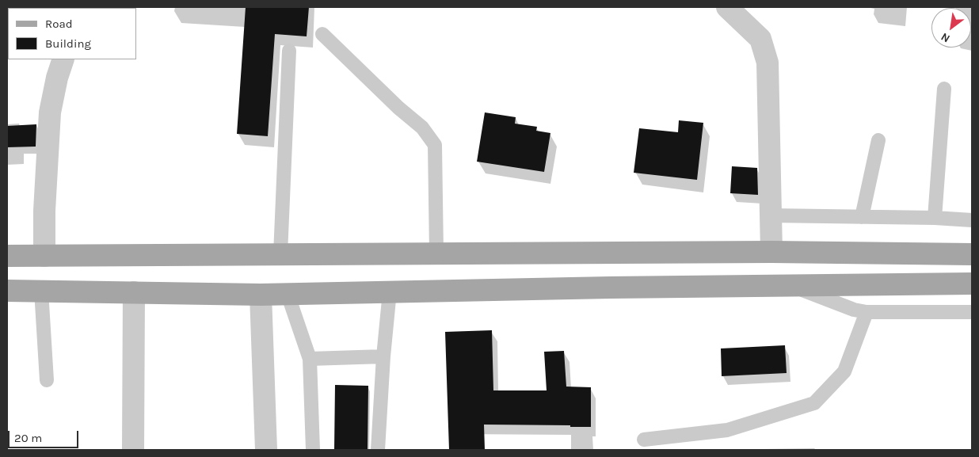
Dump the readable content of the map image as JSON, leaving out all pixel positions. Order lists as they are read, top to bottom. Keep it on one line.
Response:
{"legend":["Road","Building"],"scale_bar":"20 m","north":"bottom left"}
